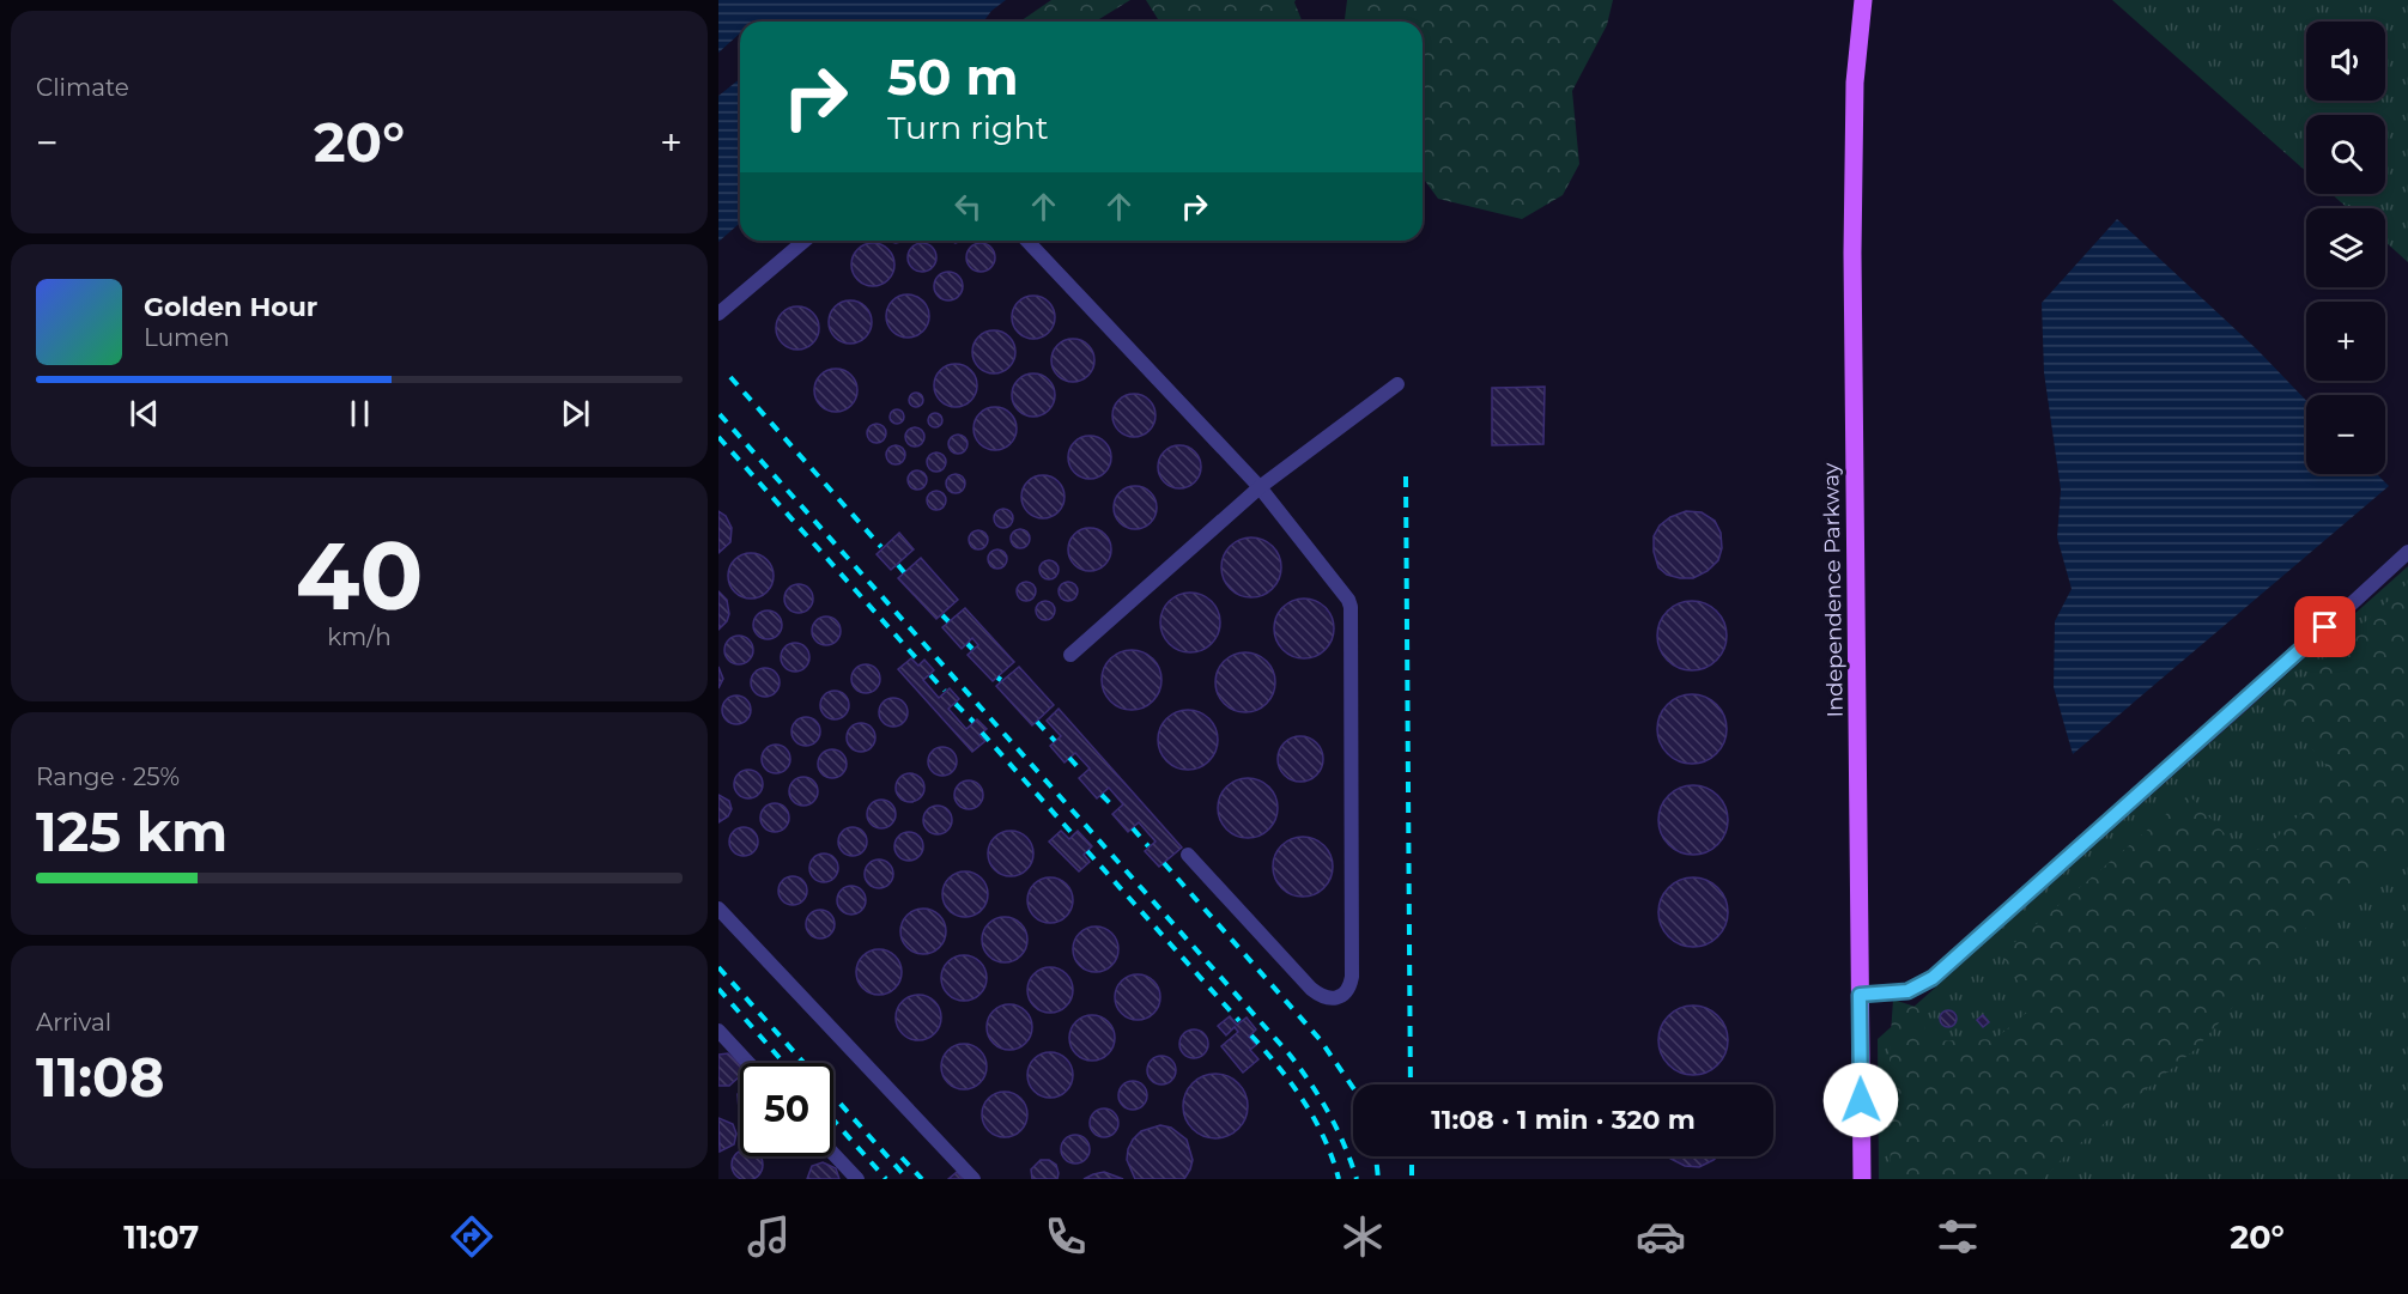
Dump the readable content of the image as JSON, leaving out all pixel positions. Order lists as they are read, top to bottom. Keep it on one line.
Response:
{"streets":{"main road":["Independence Parkway"]},"page":{"tile":["Climate",["40","km/h"],["Range · 25%","125 km"],["Arrival","11:08"]],"map_buttons":["+","−"],"turn":["50 m","Turn right"],"heat":["−","20°","+"],"song":["Golden Hour","Lumen"],"limit":"50","trip":"11:08 · 1 min · 320 m","tabs":["11:07","20°"]}}
